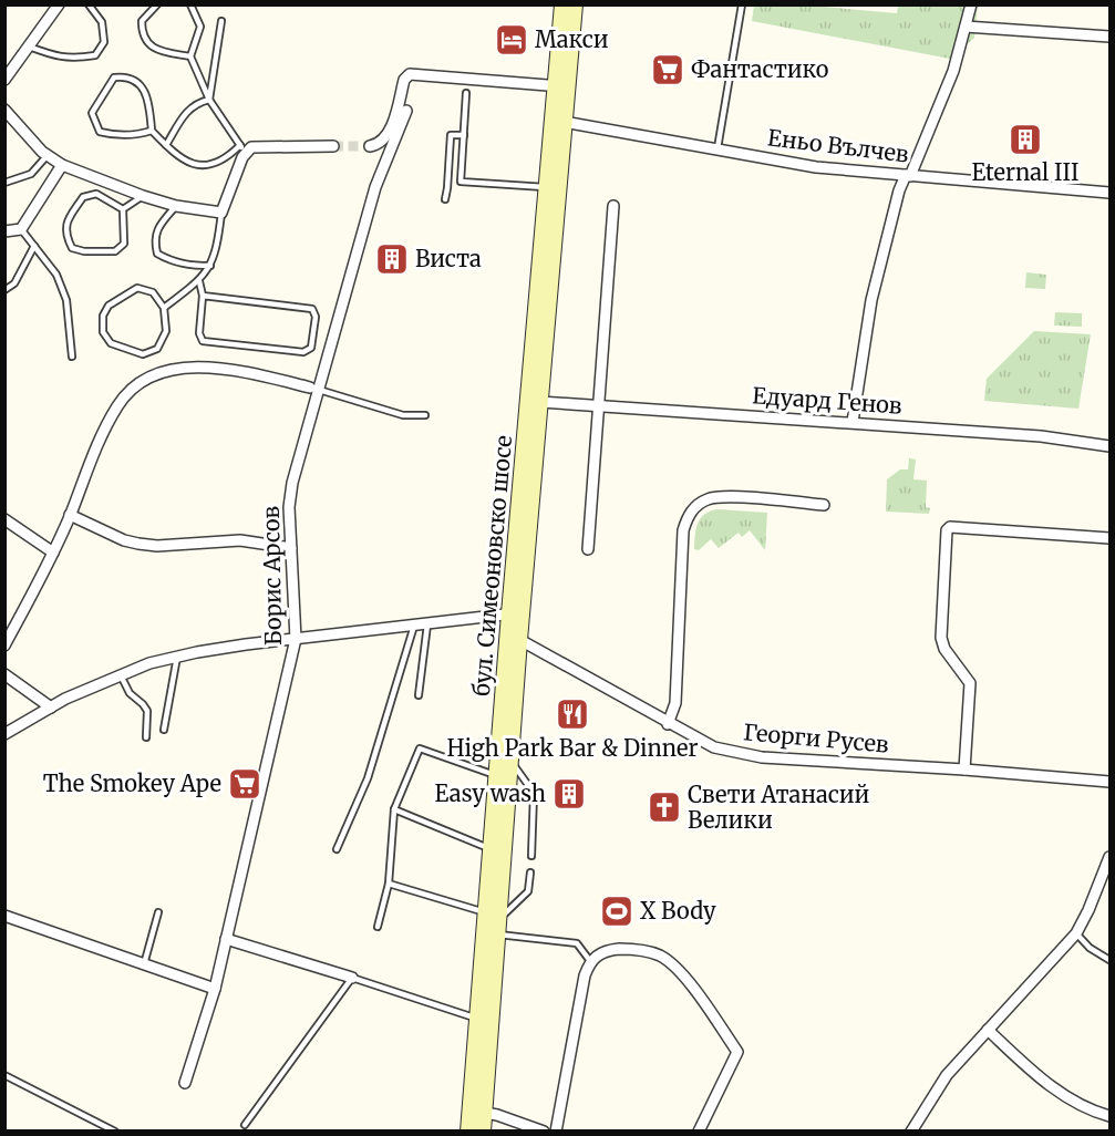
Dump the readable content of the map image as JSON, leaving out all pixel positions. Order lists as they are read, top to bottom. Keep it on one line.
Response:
{"streets":{"main road":["бул. Симеоновско шосе"],"street":["Еньо Вълчев","Едуард Генов","Борис Арсов","Георги Русев"]},"crossings":[["Еньо Вълчев","бул. Симеоновско шосе"],["Едуард Генов","бул. Симеоновско шосе"],["бул. Симеоновско шосе","Георги Русев"]],"places":{"hotel":["Макси"],"supermarket":["Фантастико","The Smokey Ape"],"building":["Eternal III","Виста","Easy wash"],"restaurant":["High Park Bar & Dinner"],"church":["Свети Атанасий Велики"],"sports":["X Body"]}}
